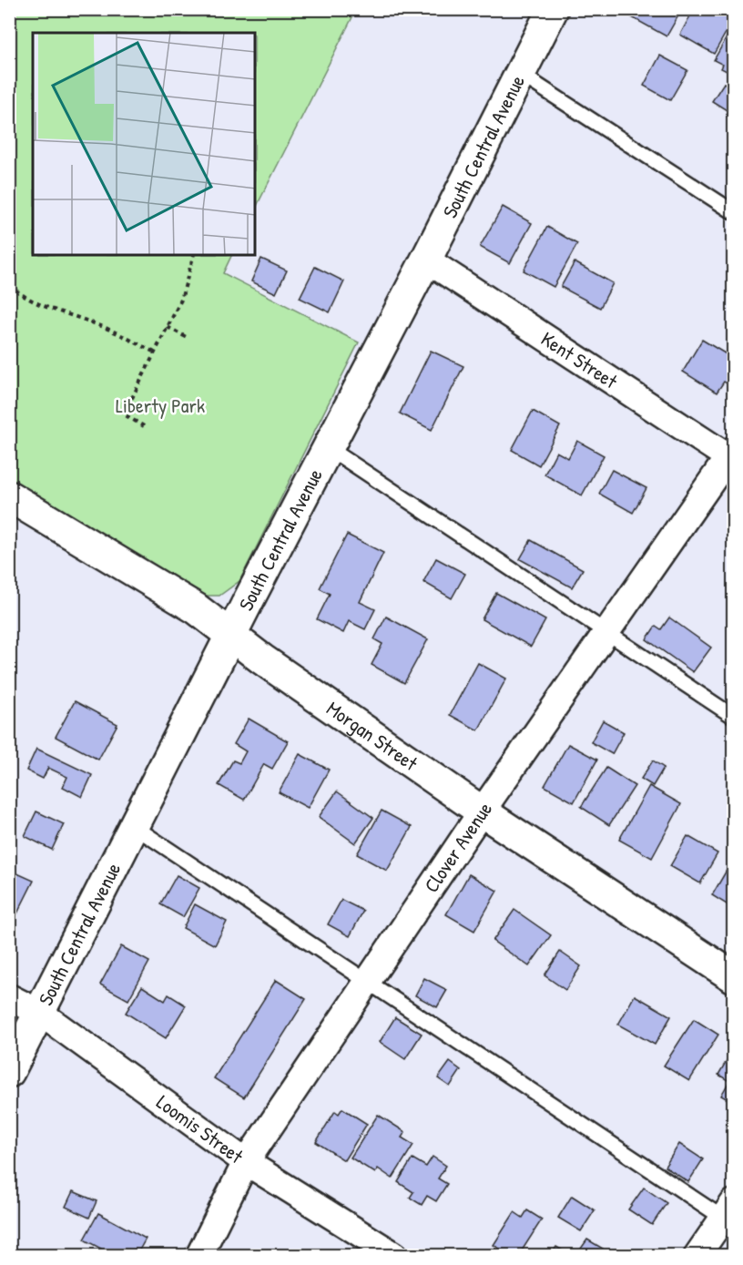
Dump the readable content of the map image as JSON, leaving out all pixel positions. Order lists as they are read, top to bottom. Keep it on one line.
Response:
{"streets":{"main road":["South Central Avenue","Morgan Street"],"street":["Kent Street","Clover Avenue","Loomis Street"]},"crossings":[["South Central Avenue","Kent Street"],["South Central Avenue","Morgan Street"],["South Central Avenue","Loomis Street"],["Kent Street","Clover Avenue"],["Morgan Street","Clover Avenue"],["Clover Avenue","Loomis Street"]],"parks":["Liberty Park"]}
